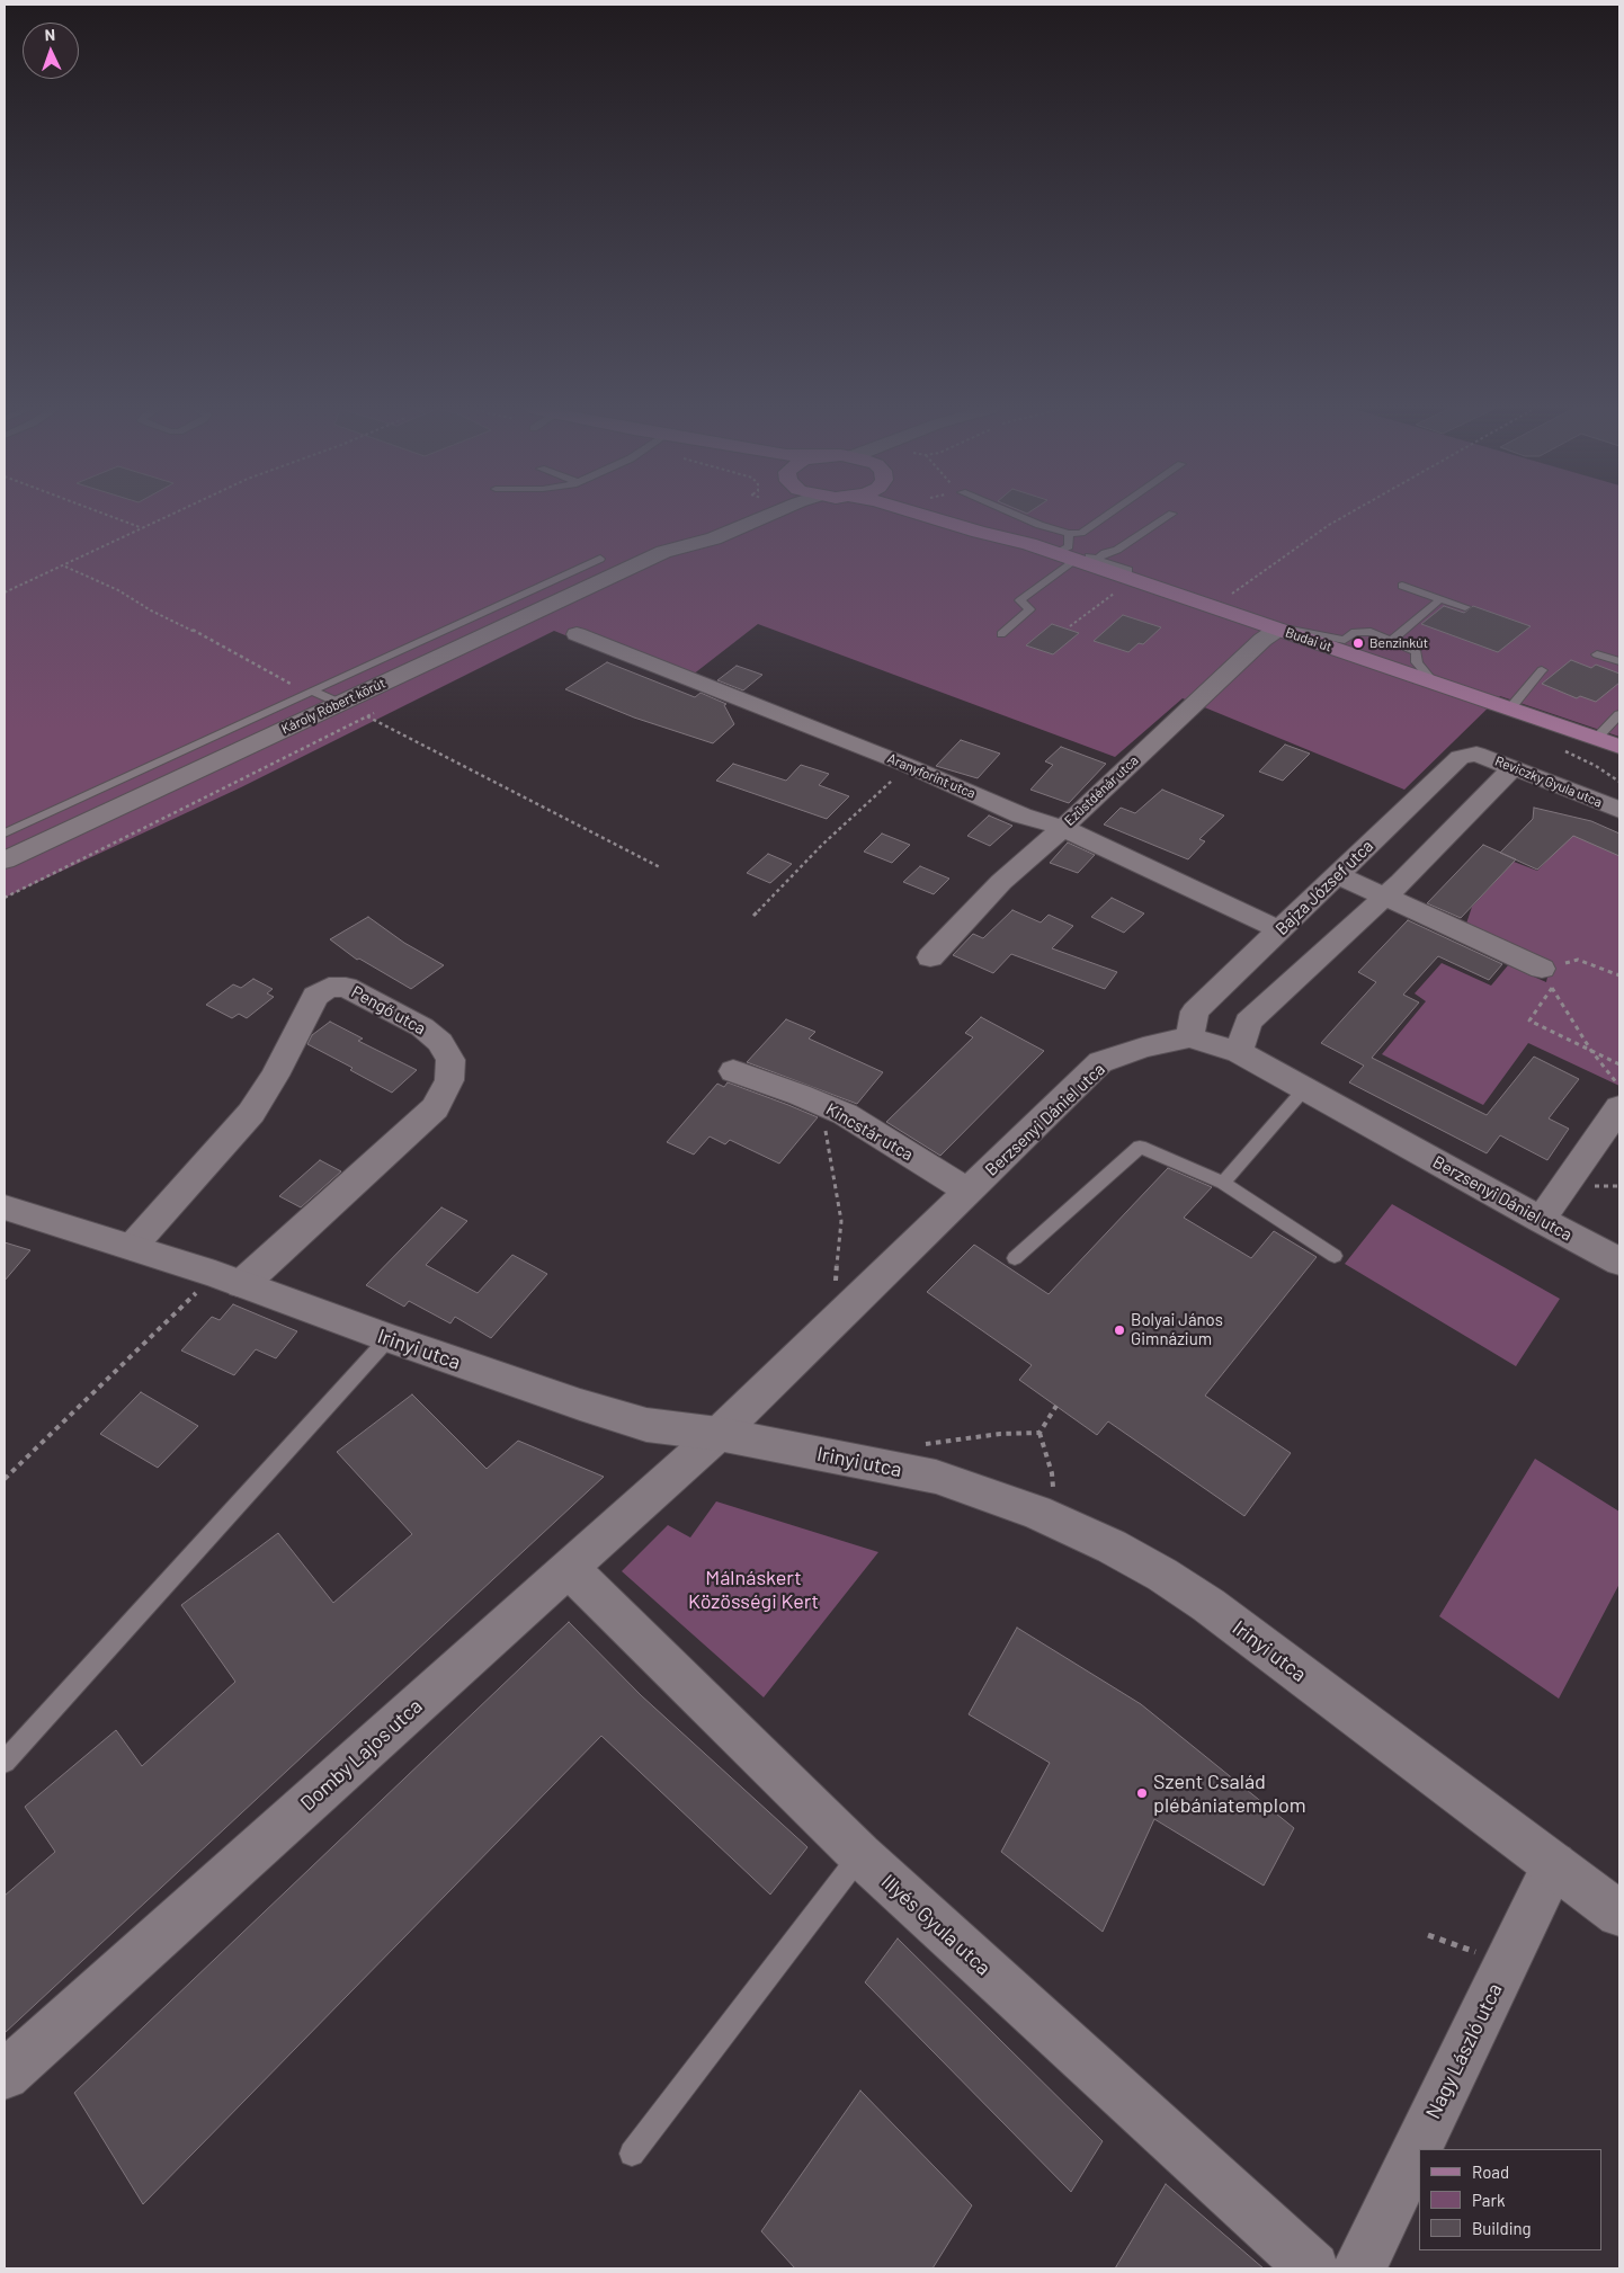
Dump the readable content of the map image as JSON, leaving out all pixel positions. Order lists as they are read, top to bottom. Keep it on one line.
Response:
{"streets":{"main road":["Budai út"],"street":["Károly Róbert körút","Aranyforint utca","Reviczky Gyula utca","Ezüstdénár utca","Bajza József utca","Pengő utca","Berzsenyi Dániel utca","Kincstár utca","Irinyi utca","Domby Lajos utca","Illyés Gyula utca","Nagy László utca"]},"crossings":[["Budai út","Ezüstdénár utca"],["Aranyforint utca","Ezüstdénár utca"],["Aranyforint utca","Bajza József utca"],["Reviczky Gyula utca","Bajza József utca"],["Bajza József utca","Berzsenyi Dániel utca"],["Pengő utca","Irinyi utca"],["Berzsenyi Dániel utca","Kincstár utca"],["Berzsenyi Dániel utca","Irinyi utca"],["Berzsenyi Dániel utca","Domby Lajos utca"],["Irinyi utca","Domby Lajos utca"],["Irinyi utca","Nagy László utca"],["Domby Lajos utca","Illyés Gyula utca"]],"parks":["Málnáskert Közösségi Kert"],"places":["Benzinkút","Bolyai János Gimnázium","Szent Család plébániatemplom"],"legend":["Road","Park","Building"],"north":"top"}
